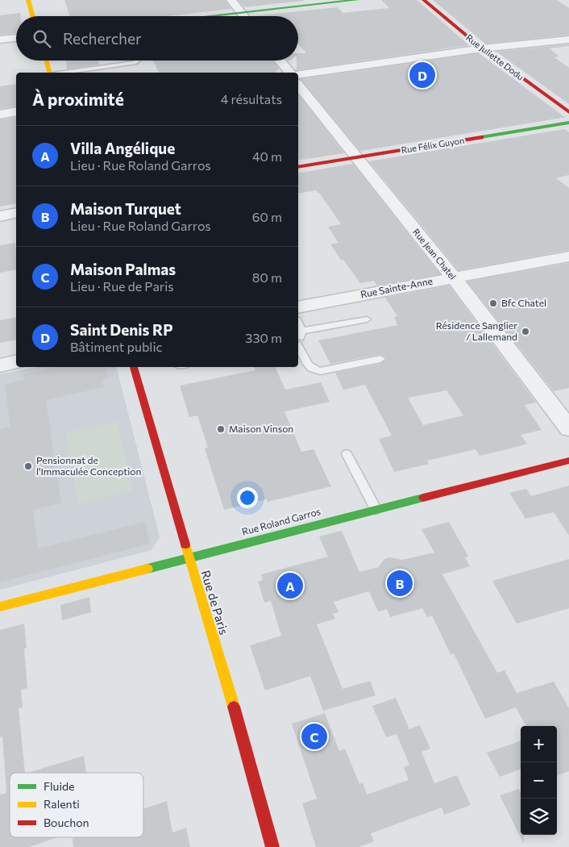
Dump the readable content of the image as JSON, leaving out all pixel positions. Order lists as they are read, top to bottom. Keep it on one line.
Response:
{"streets":{"street":["Rue Juliette Dodu","Rue Félix Guyon","Rue Jean Chatel","Rue Sainte-Anne","Rue Roland Garros","Rue de Paris"]},"crossings":[["Rue Félix Guyon","Rue Jean Chatel"],["Rue Jean Chatel","Rue Sainte-Anne"],["Rue Roland Garros","Rue de Paris"]],"places":["Bfc Chatel","Résidence Sanglier / Lallemand","Maison Vinson","Pensionnat de l'Immaculée Conception"],"legend":["Fluide","Ralenti","Bouchon"],"page":{"search":"Rechercher","pins":["D","B","A","C"],"heading":["À proximité","4 résultats"],"list":[{"mark":"A","name":"Villa Angélique","note":"Lieu · Rue Roland Garros","value":"40 m"},{"mark":"B","name":"Maison Turquet","note":"Lieu · Rue Roland Garros","value":"60 m"},{"mark":"C","name":"Maison Palmas","note":"Lieu · Rue de Paris","value":"80 m"},{"mark":"D","name":"Saint Denis RP","note":"Bâtiment public","value":"330 m"}],"map_buttons":["+","−"]}}
